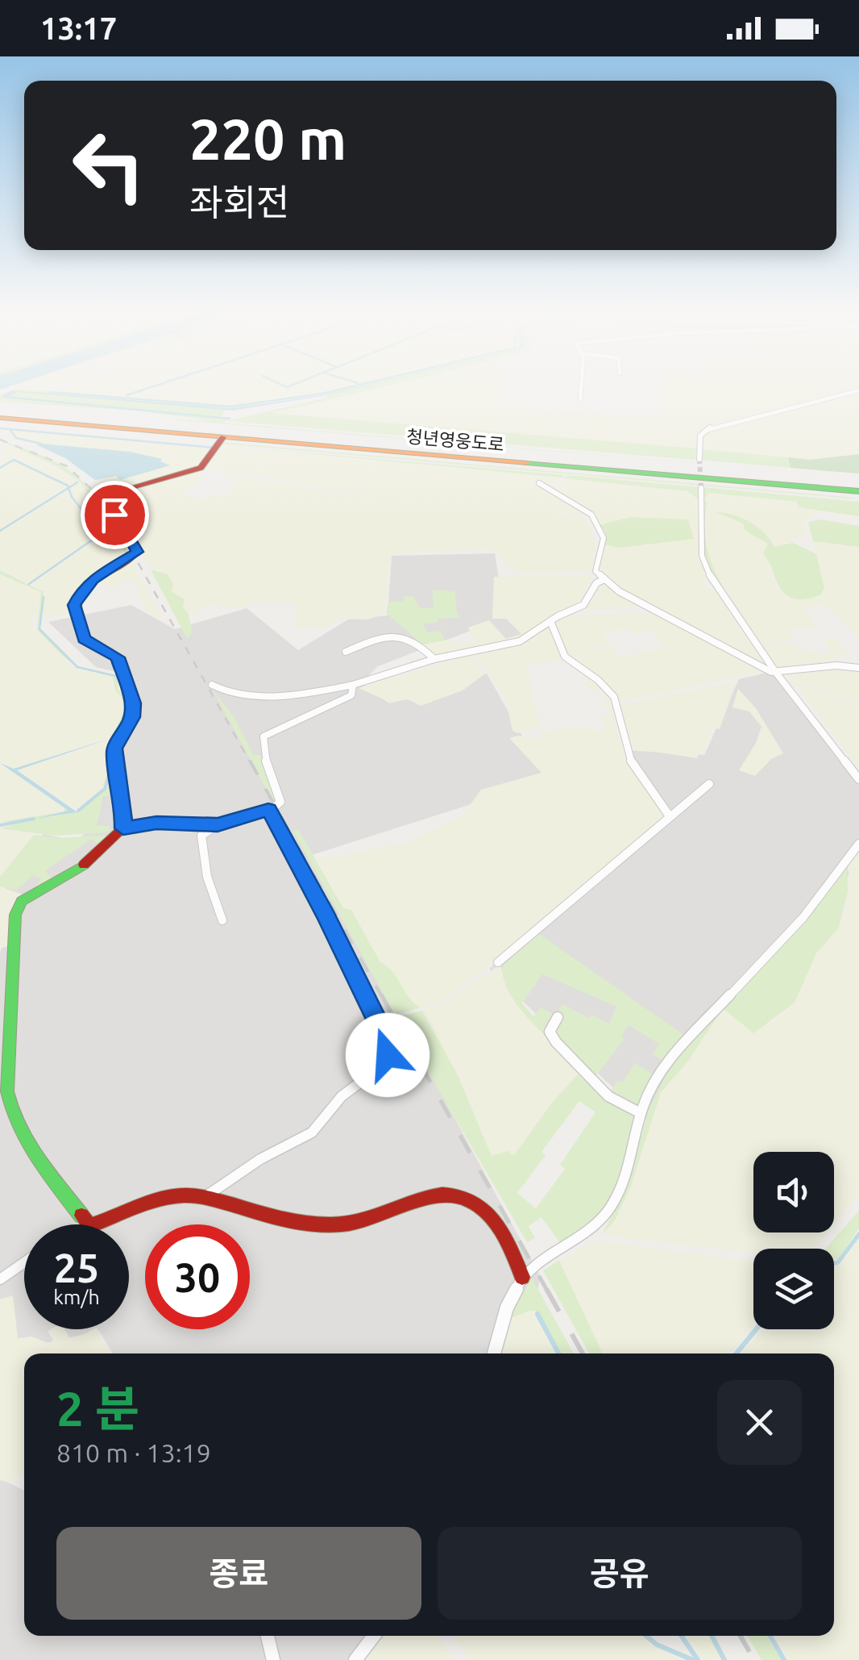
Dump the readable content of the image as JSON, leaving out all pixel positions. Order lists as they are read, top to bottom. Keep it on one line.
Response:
{"streets":{"main road":["청년영웅도로"]},"page":{"status":"13:17","turn":["220 m","좌회전"],"speed":"25 km/h","limit":"30","heading":["2 분","810 m · 13:19"],"buttons":["종료","공유"]}}
